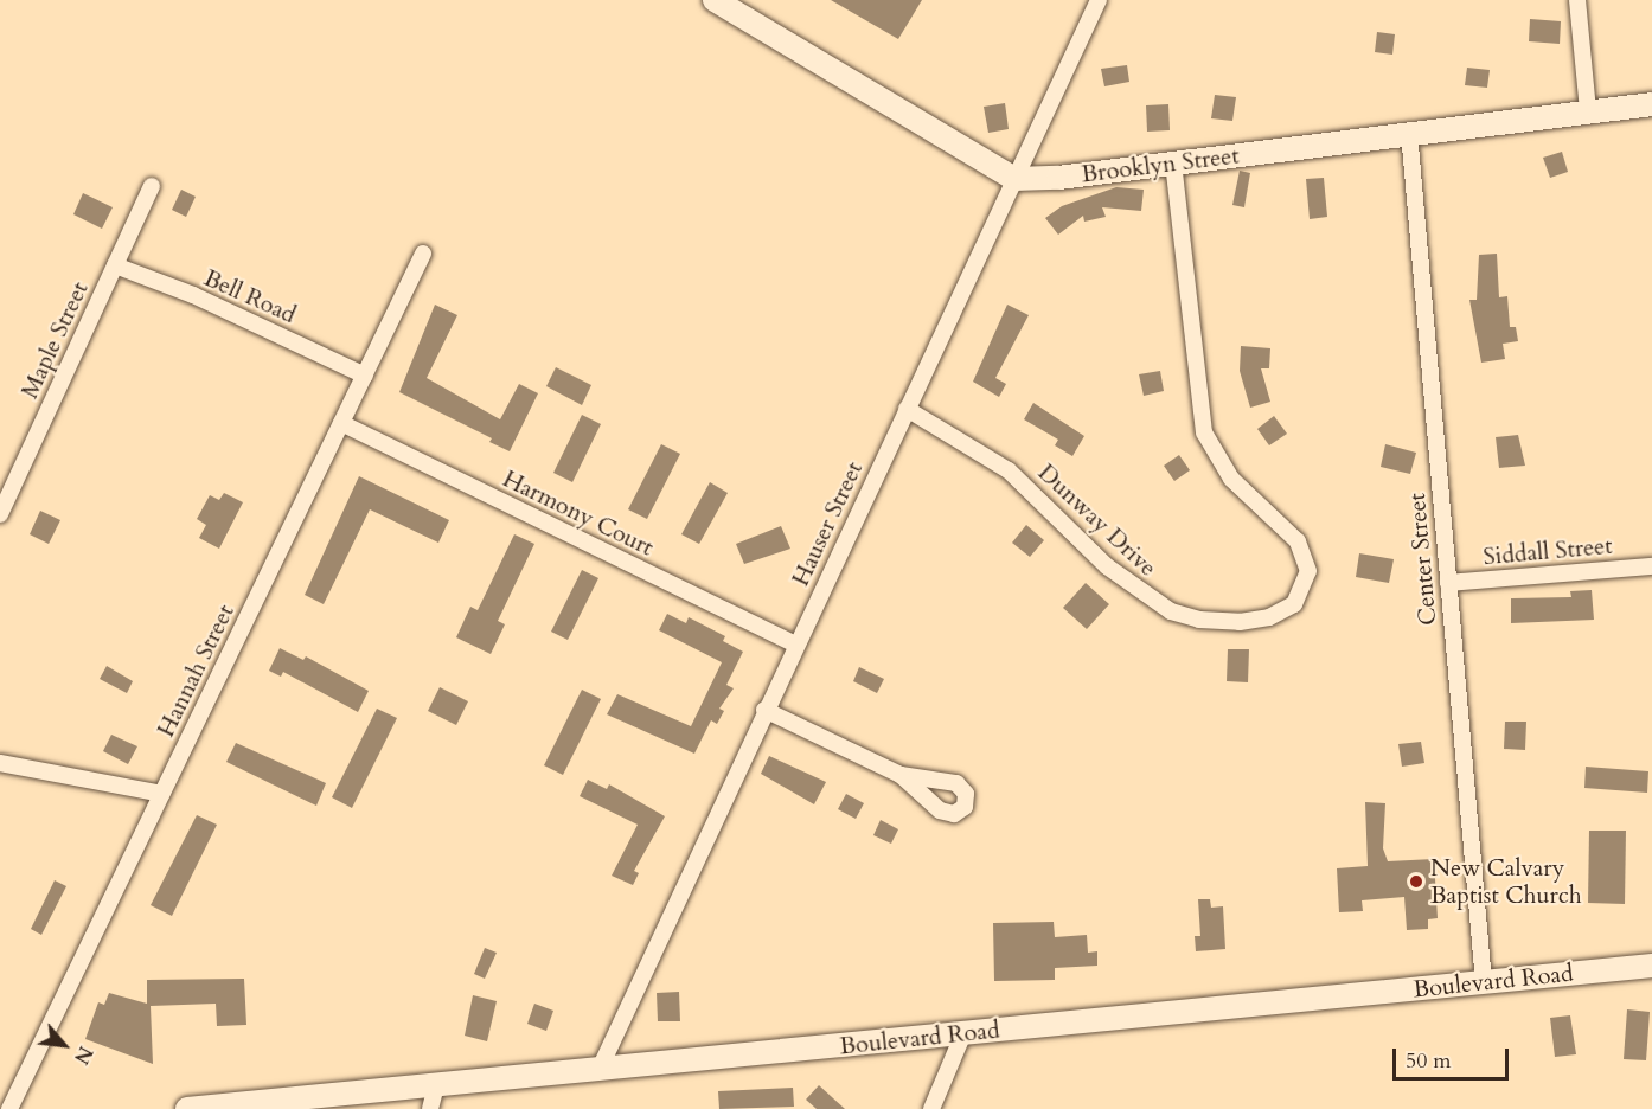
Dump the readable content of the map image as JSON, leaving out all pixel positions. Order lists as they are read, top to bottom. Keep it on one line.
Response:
{"streets":{"street":["Brooklyn Street","Bell Road","Maple Street","Harmony Court","Dunway Drive","Hauser Street","Siddall Street","Center Street","Hannah Street","Boulevard Road"]},"crossings":[["Brooklyn Street","Dunway Drive"],["Brooklyn Street","Hauser Street"],["Brooklyn Street","Center Street"],["Bell Road","Maple Street"],["Bell Road","Hannah Street"],["Harmony Court","Hauser Street"],["Harmony Court","Hannah Street"],["Dunway Drive","Hauser Street"],["Hauser Street","Boulevard Road"],["Siddall Street","Center Street"],["Center Street","Boulevard Road"]],"places":["New Calvary Baptist Church"],"scale_bar":"50 m","north":"bottom right"}
